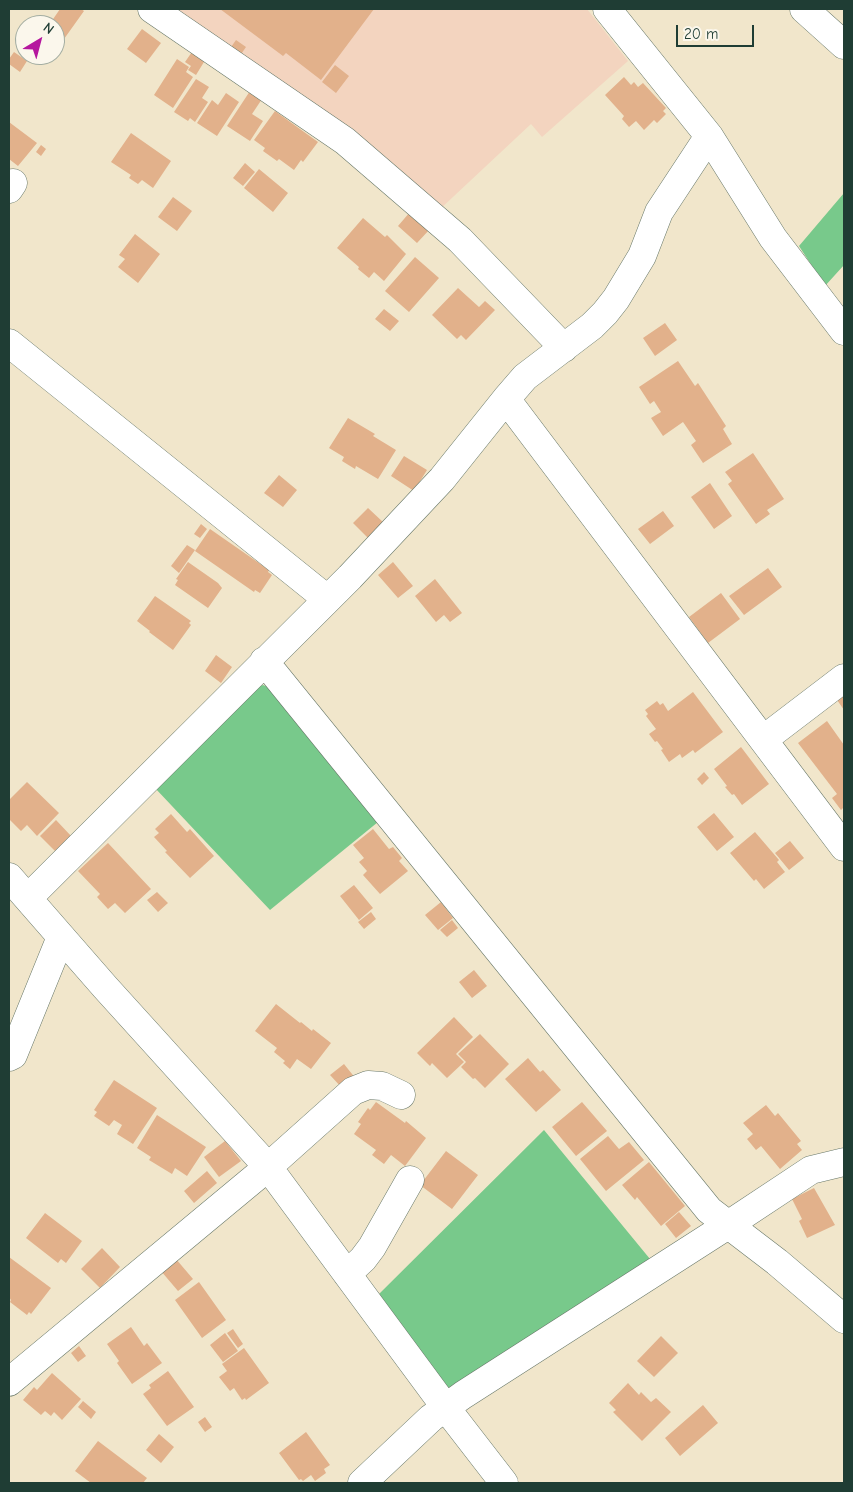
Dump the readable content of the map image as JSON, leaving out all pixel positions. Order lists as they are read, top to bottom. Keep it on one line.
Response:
{"scale_bar":"20 m","north":"top right"}
